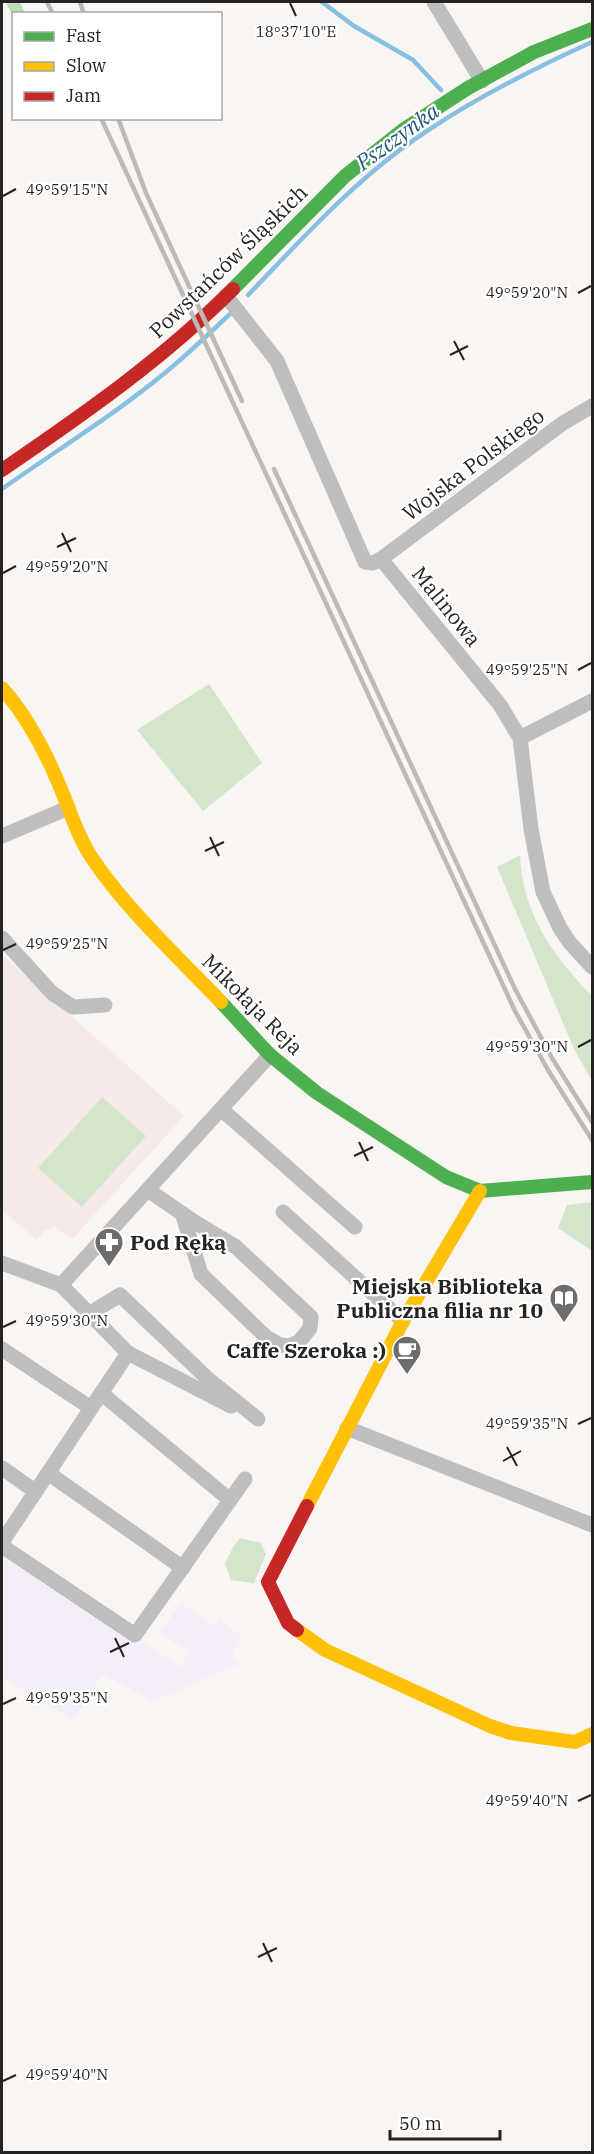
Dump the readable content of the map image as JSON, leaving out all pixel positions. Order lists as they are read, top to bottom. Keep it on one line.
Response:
{"streets":{"street":["Powstańców Śląskich","Wojska Polskiego","Malinowa","Mikołaja Reja"]},"crossings":[["Powstańców Śląskich","Malinowa"],["Wojska Polskiego","Malinowa"]],"water":["Pszczynka"],"places":{"pharmacy":["Pod Ręką"],"library":["Miejska Biblioteka Publiczna filia nr 10"],"cafe":["Caffe Szeroka :)"]},"legend":["Fast","Slow","Jam"],"scale_bar":"50 m","coordinates":["18°37'10\"E","49°59'15\"N","49°59'20\"N","49°59'25\"N","49°59'30\"N","49°59'35\"N","49°59'40\"N"]}
